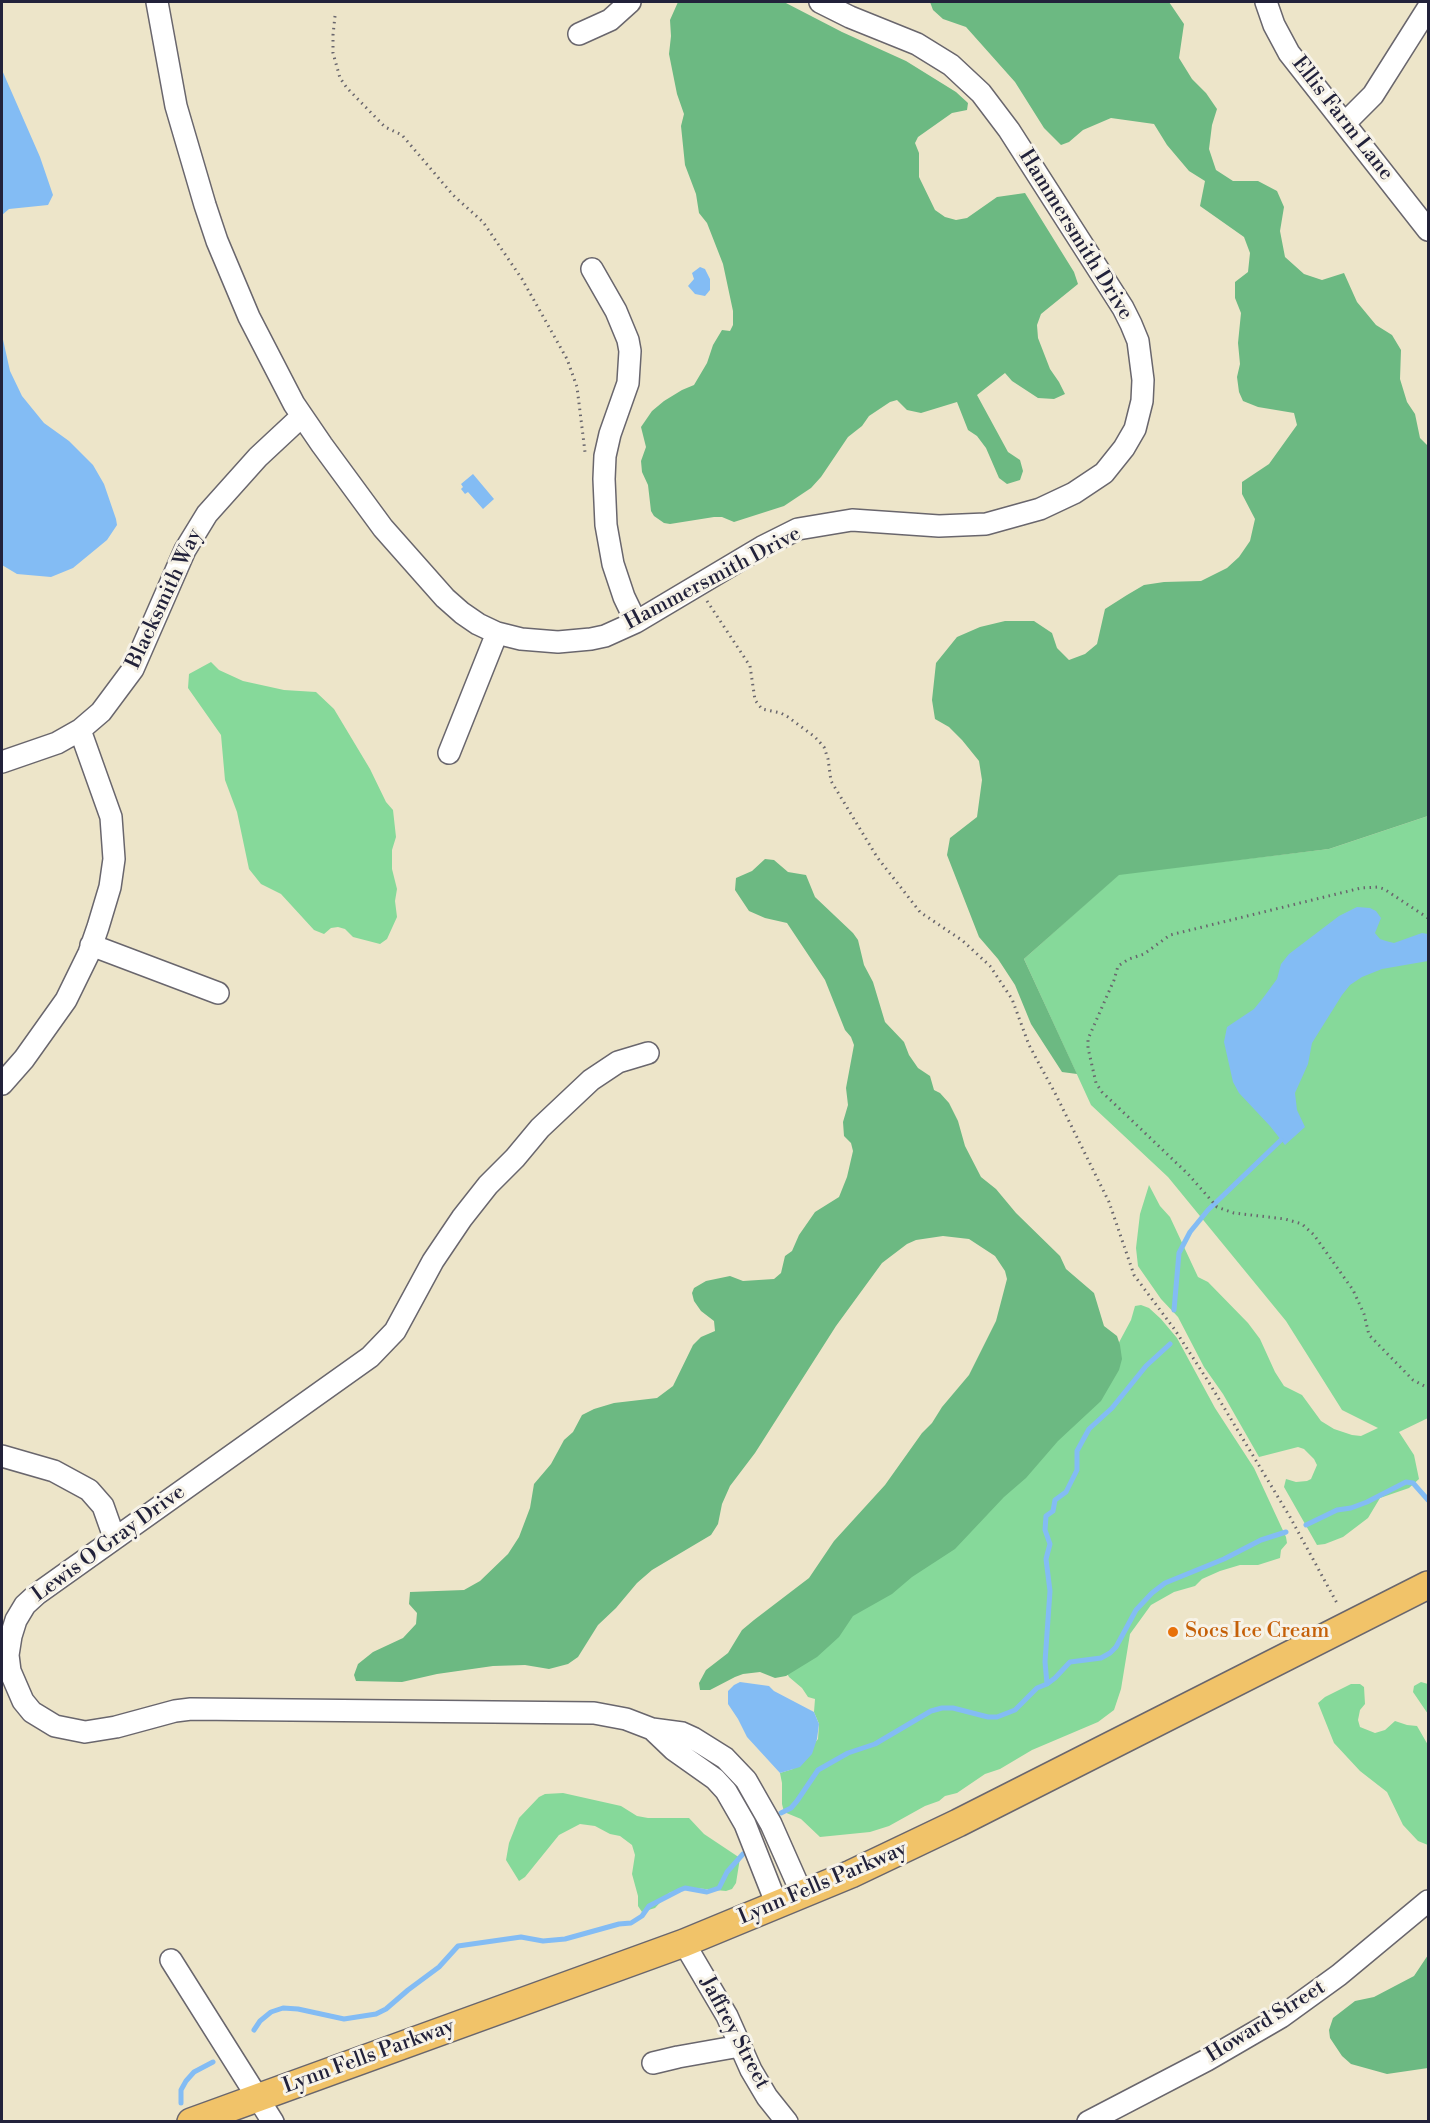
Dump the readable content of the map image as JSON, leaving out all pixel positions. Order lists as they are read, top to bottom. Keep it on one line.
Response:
{"streets":{"main road":["Lynn Fells Parkway"],"street":["Ellis Farm Lane","Hammersmith Drive","Blacksmith Way","Lewis O Gray Drive","Howard Street","Jaffrey Street"]},"crossings":[["Hammersmith Drive","Blacksmith Way"],["Lewis O Gray Drive","Lynn Fells Parkway"],["Lynn Fells Parkway","Jaffrey Street"]],"places":["Socs Ice Cream"]}
